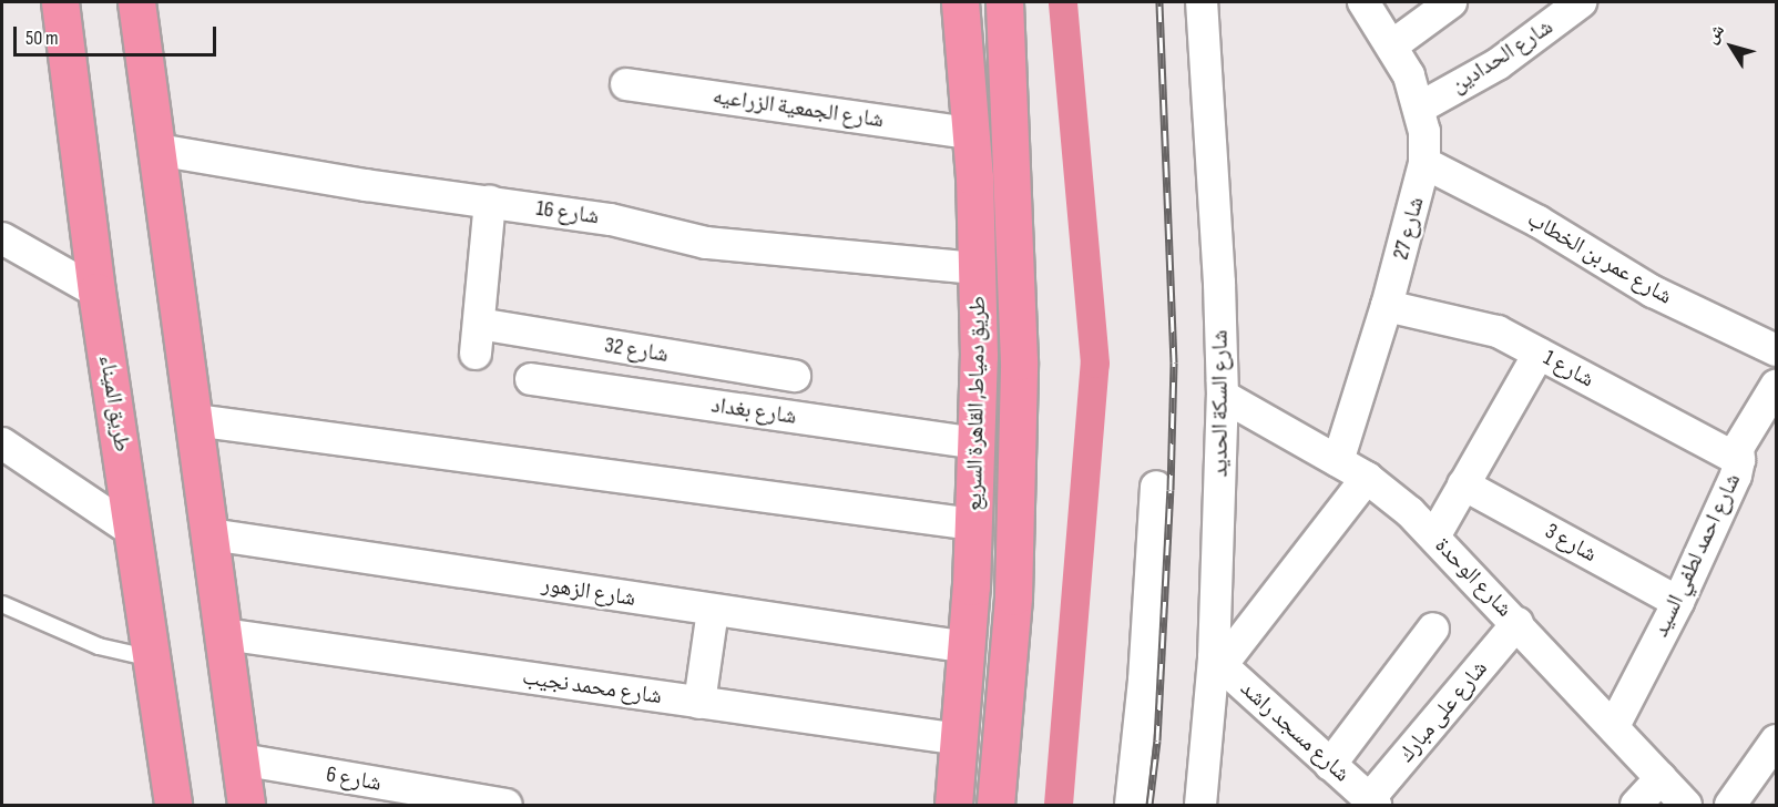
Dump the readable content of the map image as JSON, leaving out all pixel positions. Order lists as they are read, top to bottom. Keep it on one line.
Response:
{"streets":{"highway":["طريق الميناء","طريق دمياط, القاهرة السريع"],"street":["شارع الحدادين","شارع الجمعية الزراعيه","شارع 16","شارع 27","شارع عمر بن الخطاب","شارع 32","شارع 1","شارع السكة الحديد","شارع بغداد","شارع 3","شارع احمد لطفي السيد","شارع الوحدة","شارع الزهور","شارع محمد نجيب","شارع على مبارك","شارع مسجد راشد","شارع 6"]},"crossings":[["شارع الحدادين","شارع 27"],["شارع الجمعية الزراعيه","طريق دمياط, القاهرة السريع"],["شارع 16","شارع 32"],["شارع 16","طريق دمياط, القاهرة السريع"],["شارع 27","شارع عمر بن الخطاب"],["شارع 27","شارع 1"],["شارع 27","شارع الوحدة"],["شارع 1","شارع احمد لطفي السيد"],["طريق دمياط, القاهرة السريع","شارع بغداد"],["طريق دمياط, القاهرة السريع","شارع الزهور"],["طريق دمياط, القاهرة السريع","شارع محمد نجيب"],["شارع السكة الحديد","شارع الوحدة"],["شارع السكة الحديد","شارع مسجد راشد"],["شارع 3","شارع احمد لطفي السيد"],["شارع احمد لطفي السيد","شارع الوحدة"],["شارع الوحدة","شارع على مبارك"],["شارع على مبارك","شارع مسجد راشد"]],"scale_bar":"50 m","north":"top left"}
